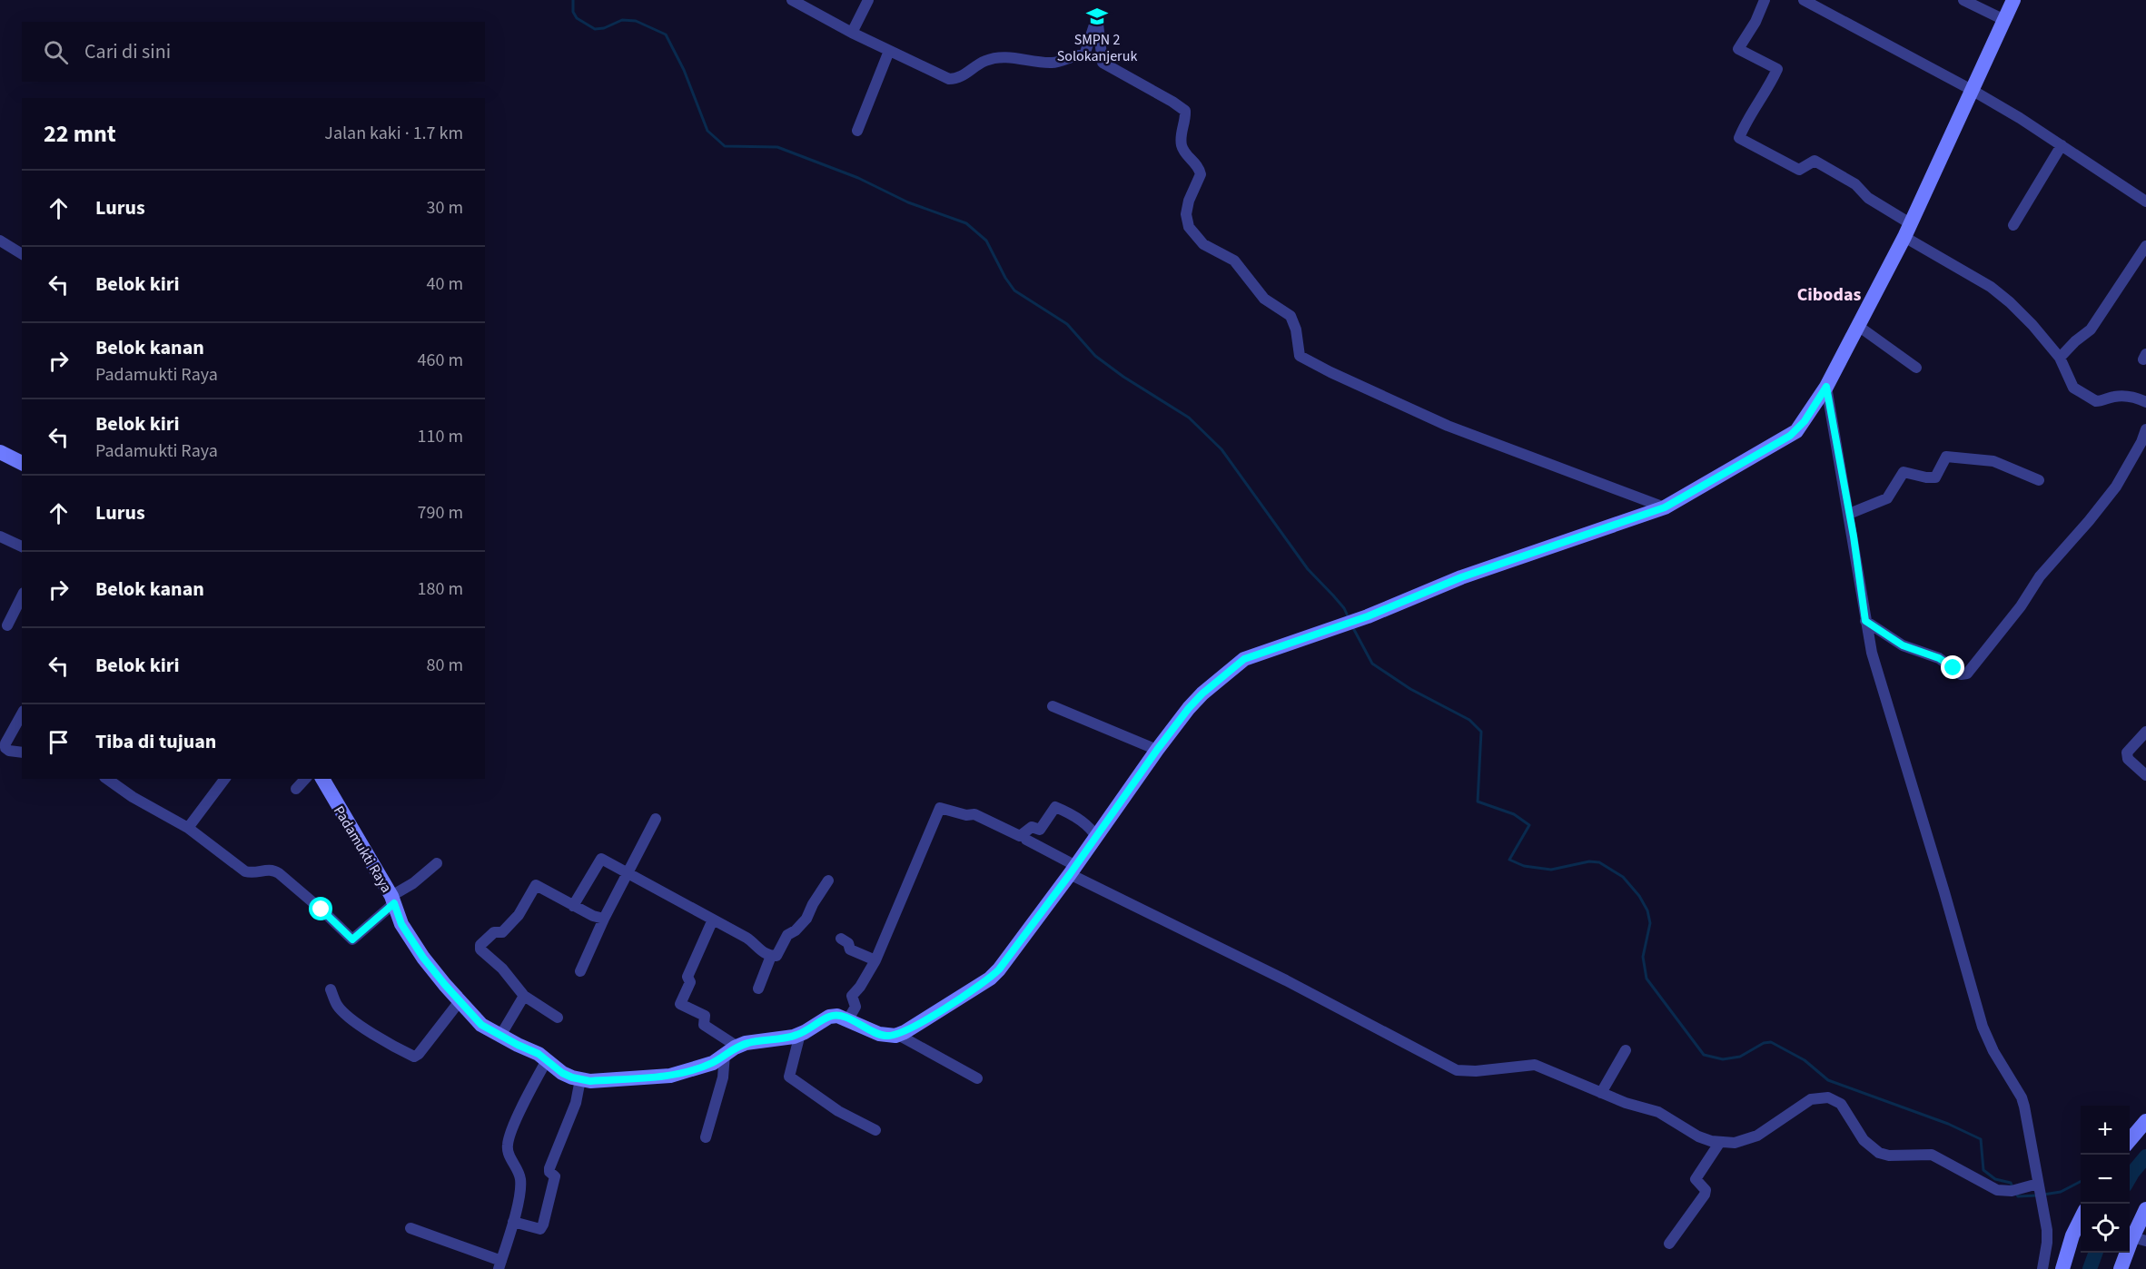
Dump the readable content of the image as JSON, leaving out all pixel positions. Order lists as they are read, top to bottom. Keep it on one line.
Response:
{"streets":{"street":["Padamukti Raya"]},"districts":["Cibodas"],"places":{"school or university":["SMPN 2 Solokanjeruk"]},"page":{"search":"Cari di sini","heading":["22 mnt","Jalan kaki · 1.7 km"],"list":[["Lurus","30 m"],["Belok kiri","40 m"],["Belok kanan","Padamukti Raya","460 m"],["Belok kiri","Padamukti Raya","110 m"],["Lurus","790 m"],["Belok kanan","180 m"],["Belok kiri","80 m"],"Tiba di tujuan"],"map_buttons":["+","−"]}}
